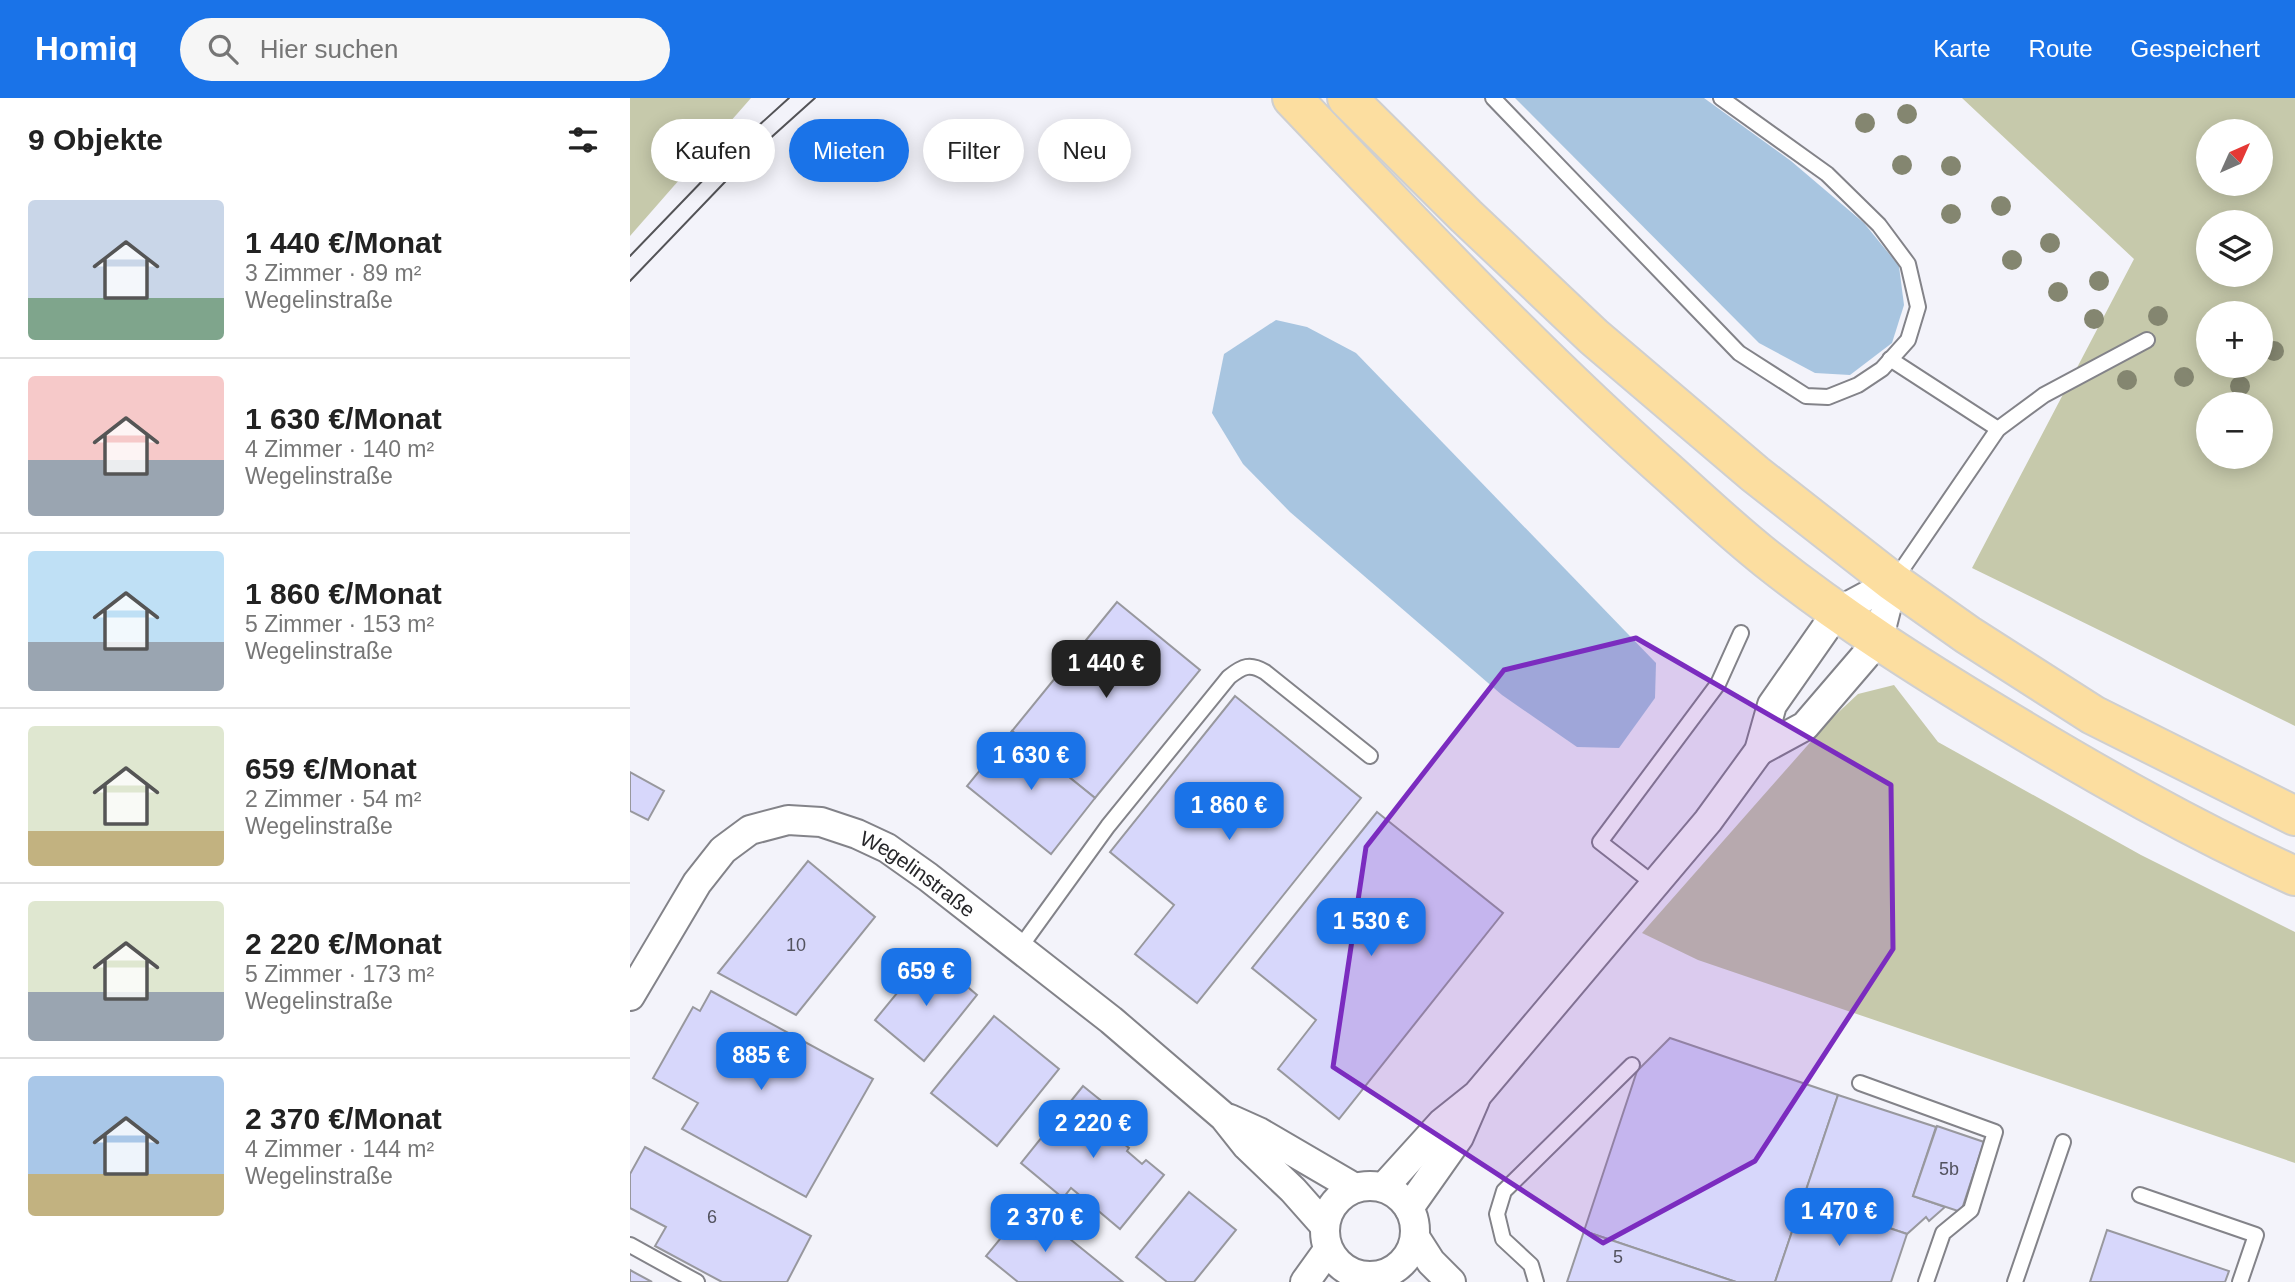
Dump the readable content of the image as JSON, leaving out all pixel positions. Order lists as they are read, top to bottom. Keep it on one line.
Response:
{"streets":{"street":["Wegelinstraße"]},"house_numbers":["10","5b","6","5"],"north":"top right","page":{"header":"Homiq","search":"Hier suchen","nav":["Karte","Route","Gespeichert"],"heading":"9 Objekte","map_buttons":["+","−"],"chip":["Kaufen","Mieten","Filter","Neu"],"list":[{"name":"1 440 €/Monat","note":"3 Zimmer · 89 m² · Wegelinstraße"},{"name":"1 630 €/Monat","note":"4 Zimmer · 140 m² · Wegelinstraße"},{"name":"1 860 €/Monat","note":"5 Zimmer · 153 m² · Wegelinstraße"},{"name":"659 €/Monat","note":"2 Zimmer · 54 m² · Wegelinstraße"},{"name":"2 220 €/Monat","note":"5 Zimmer · 173 m² · Wegelinstraße"},{"name":"2 370 €/Monat","note":"4 Zimmer · 144 m² · Wegelinstraße"}],"price":["1 440 €","1 630 €","1 860 €","1 530 €","659 €","885 €","2 220 €","1 470 €","2 370 €"]}}
